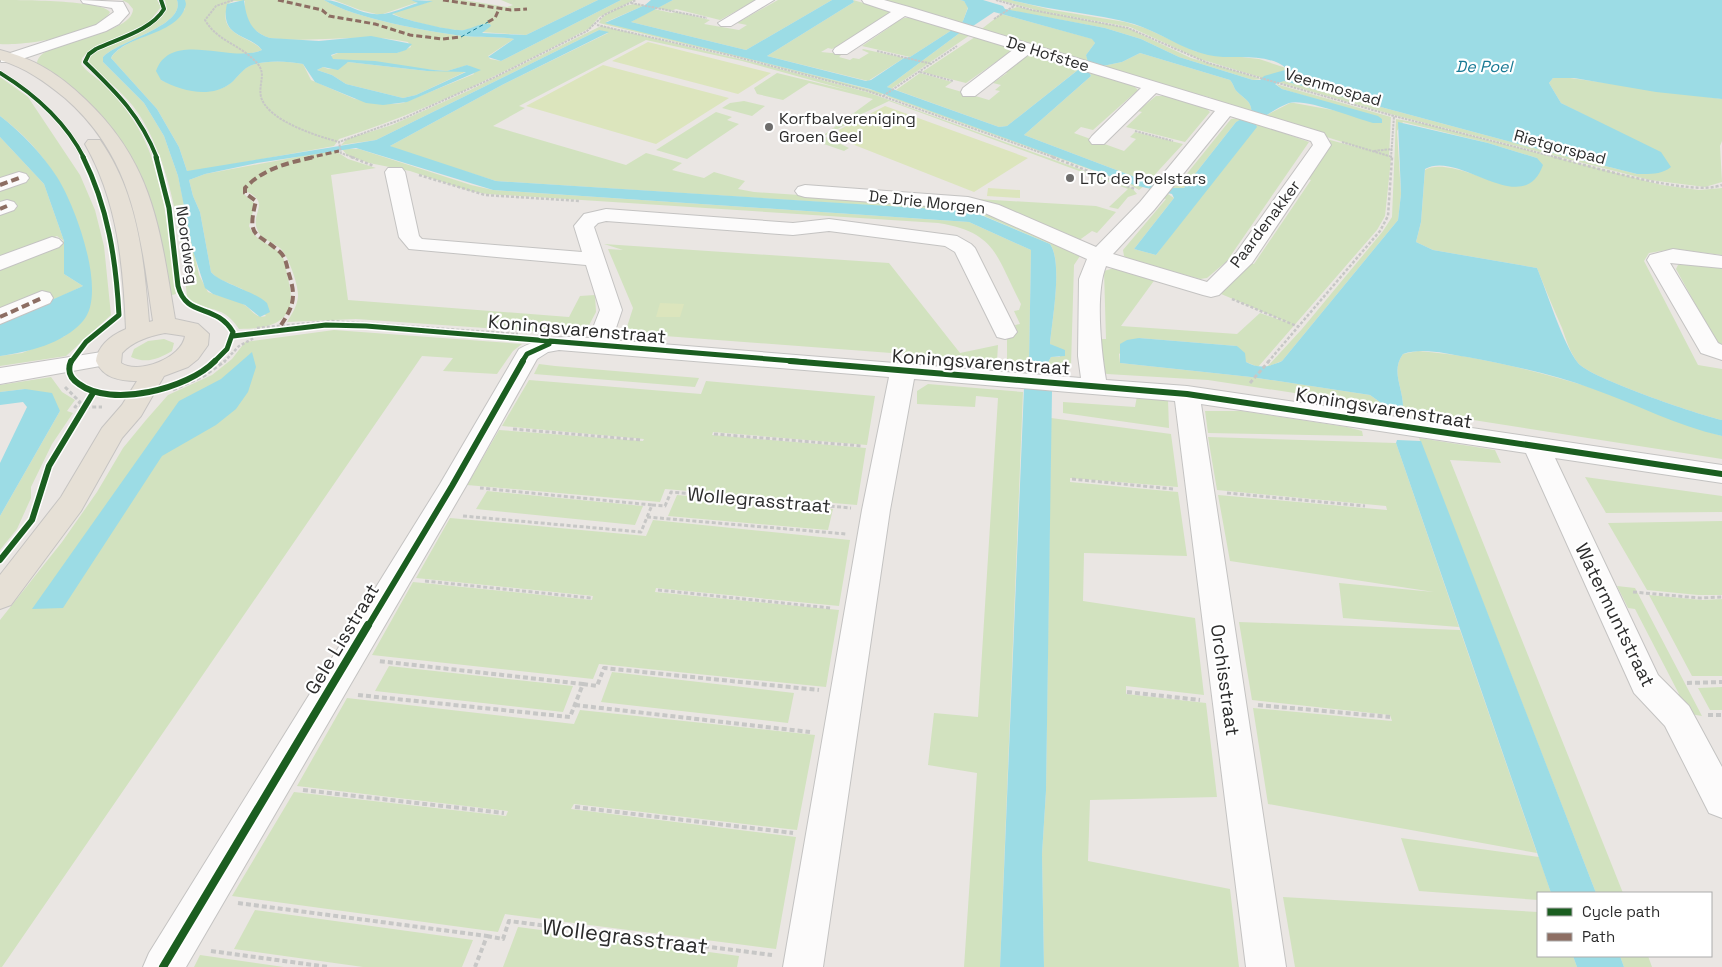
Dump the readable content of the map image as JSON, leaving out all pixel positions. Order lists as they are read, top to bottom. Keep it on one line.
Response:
{"streets":{"main road":["Noordweg"],"street":["De Hofstee","De Drie Morgen","Paardenakker","Koningsvarenstraat","Watermuntstraat","Gele Lisstraat","Orchisstraat"],"path":["Veenmospad","Rietgorspad","Wollegrasstraat"]},"crossings":[["Veenmospad","Rietgorspad"],["Koningsvarenstraat","Watermuntstraat"],["Koningsvarenstraat","Gele Lisstraat"],["Koningsvarenstraat","Orchisstraat"]],"water":["De Poel"],"places":["Korfbalvereniging Groen Geel","LTC de Poelstars"],"legend":["Cycle path","Path"]}
